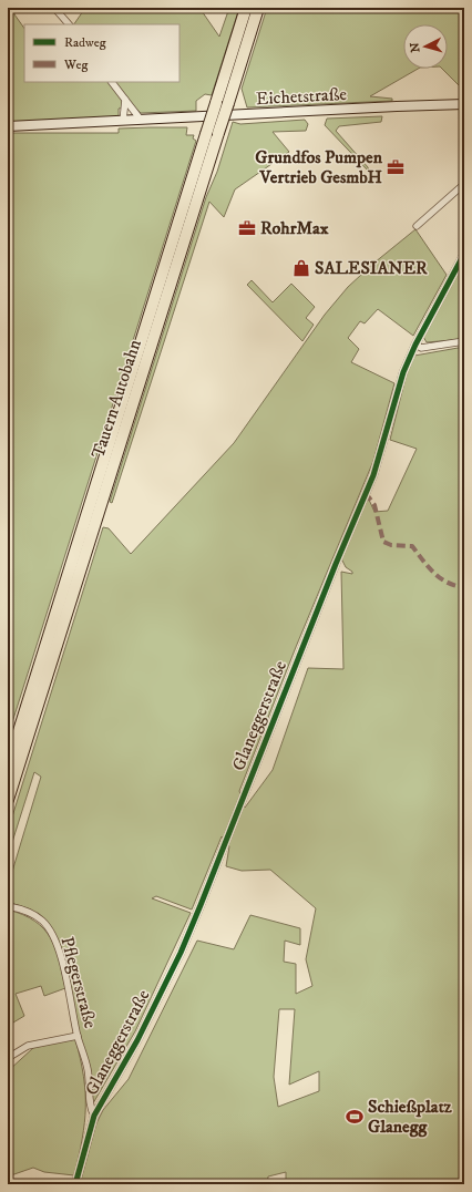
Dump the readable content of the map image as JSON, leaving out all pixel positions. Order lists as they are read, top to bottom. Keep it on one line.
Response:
{"streets":{"highway":["Tauern Autobahn"],"main road":["Eichetstraße"],"street":["Glaneggerstraße","Pflegerstraße"]},"crossings":[["Glaneggerstraße","Pflegerstraße"]],"places":{"office":["Grundfos Pumpen Vertrieb GesmbH","RohrMax"],"shop":["SALESIANER"],"sports":["Schießplatz Glanegg"]},"legend":["Radweg","Weg"],"north":"left"}
